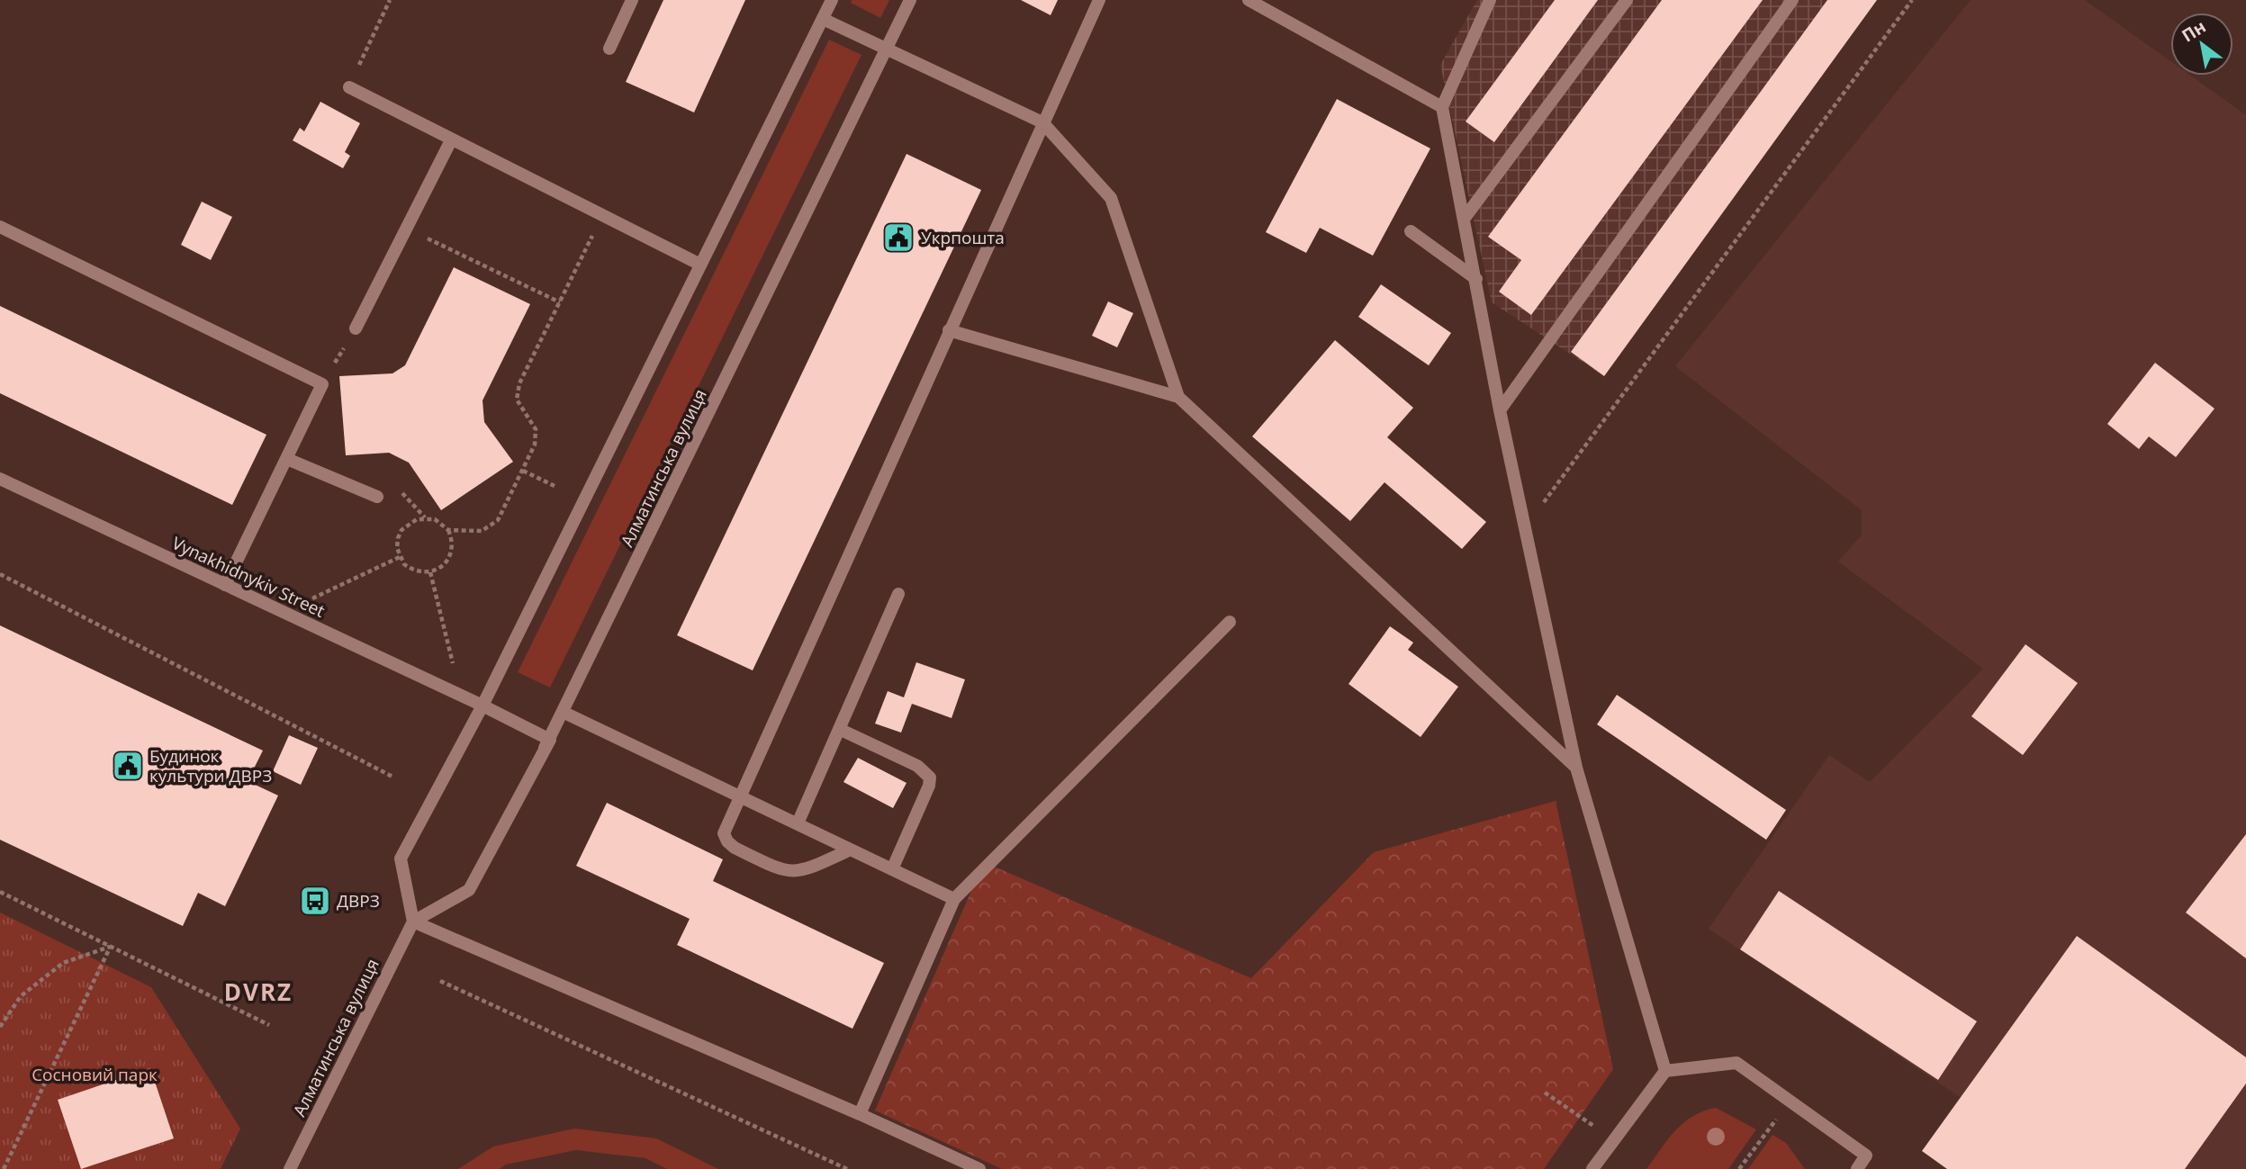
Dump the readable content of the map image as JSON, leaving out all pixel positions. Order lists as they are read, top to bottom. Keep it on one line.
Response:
{"streets":{"street":["Алматинська вулиця","Vynakhidnykiv Street"]},"crossings":[["Алматинська вулиця","Vynakhidnykiv Street"]],"districts":["DVRZ"],"parks":["Сосновий парк"],"places":{"public building":["Укрпошта","Будинок культури ДВРЗ"],"bus stop":["ДВРЗ"]},"north":"top left"}
